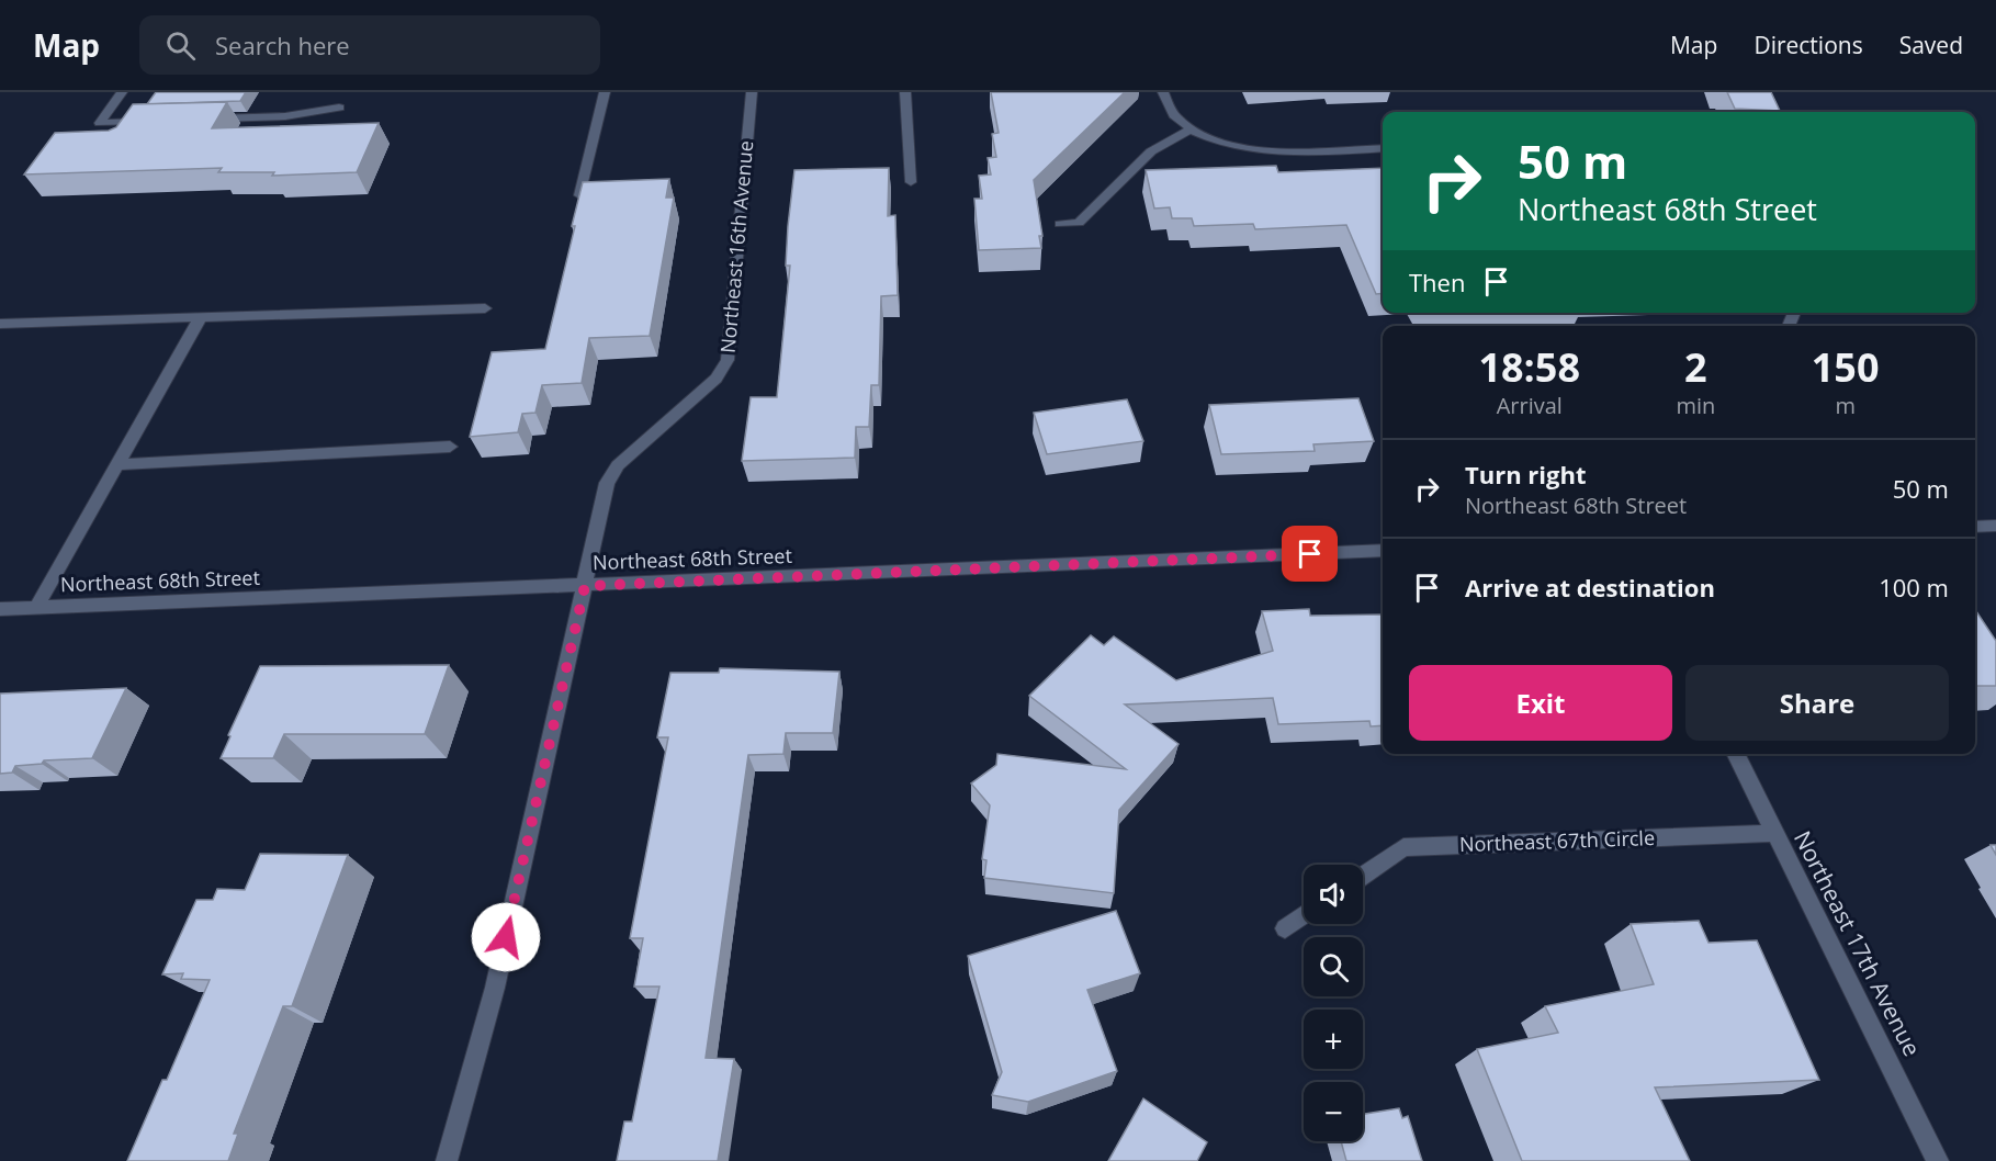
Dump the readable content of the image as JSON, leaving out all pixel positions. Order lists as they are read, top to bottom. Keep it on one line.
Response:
{"streets":{"street":["Northeast 16th Avenue","Northeast 68th Street","Northeast 67th Circle","Northeast 17th Avenue"]},"crossings":[["Northeast 16th Avenue","Northeast 68th Street"],["Northeast 67th Circle","Northeast 17th Avenue"]],"page":{"header":"Map","search":"Search here","nav":["Map","Directions","Saved"],"turn":["50 m","Northeast 68th Street"],"then":"Then","eta":["18:58","Arrival","2","min","150","m"],"list":[{"name":"Turn right","note":"Northeast 68th Street","value":"50 m"},{"name":"Arrive at destination","value":"100 m"}],"buttons":["Exit","Share"],"map_buttons":["+","−"]}}
